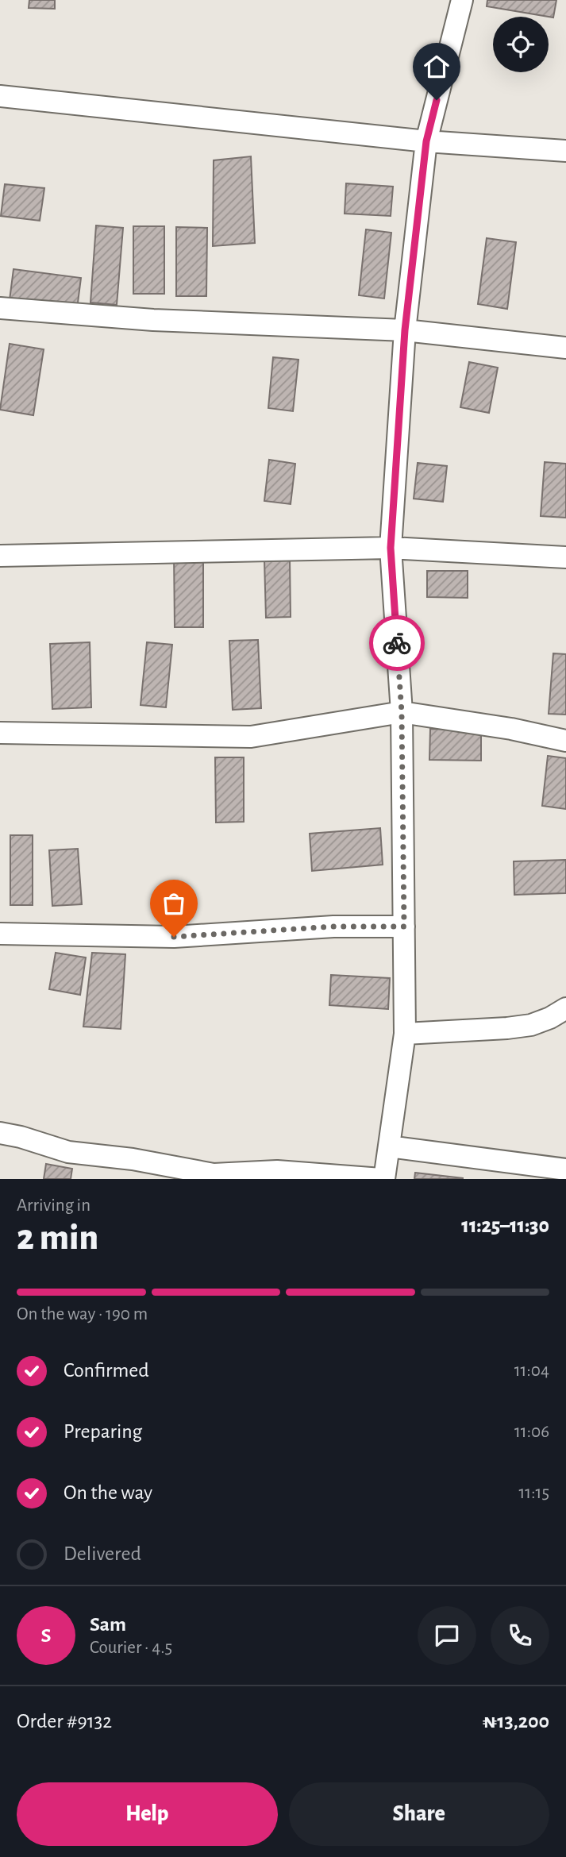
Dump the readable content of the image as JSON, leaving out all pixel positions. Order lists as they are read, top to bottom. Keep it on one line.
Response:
{"page":{"heading":["2 min","Arriving in","11:25–11:30"],"panel":["Sam","Courier · 4.5","Order #9132","₦13,200"],"bar":"On the way · 190 m","list":[["Confirmed","11:04"],["Preparing","11:06"],["On the way","11:15"],"Delivered"],"round":"S","buttons":["Help","Share"]}}
